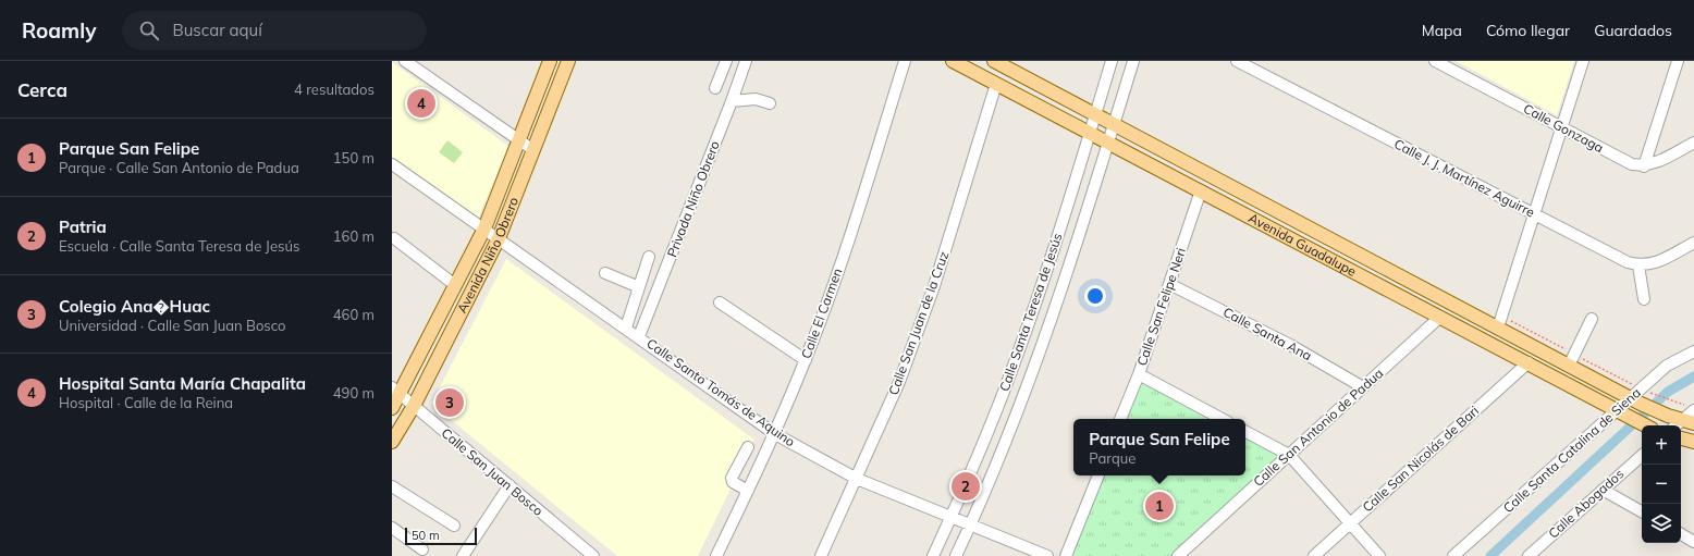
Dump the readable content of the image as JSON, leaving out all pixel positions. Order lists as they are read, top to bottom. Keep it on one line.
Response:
{"streets":{"main road":["Avenida Guadalupe","Avenida Niño Obrero"],"street":["Calle Gonzaga","Calle J. J. Martínez Aguirre","Privada Niño Obrero","Calle San Felipe Neri","Calle Santa Teresa de Jesús","Calle El Carmen","Calle San Juan de la Cruz","Calle Santa Ana","Calle Santo Tomás de Aquino","Calle San Antonio de Padua","Calle Santa Catalina de Siena","Calle San Nicolás de Bari","Calle San Juan Bosco","Calle Abogados"]},"crossings":[["Privada Niño Obrero","Calle Santo Tomás de Aquino"],["Avenida Guadalupe","Calle San Felipe Neri"],["Avenida Guadalupe","Calle Santa Teresa de Jesús"],["Avenida Guadalupe","Calle San Juan de la Cruz"],["Avenida Guadalupe","Calle San Antonio de Padua"],["Avenida Guadalupe","Calle Santa Catalina de Siena"],["Avenida Guadalupe","Calle San Nicolás de Bari"],["Avenida Niño Obrero","Calle Santo Tomás de Aquino"],["Avenida Niño Obrero","Calle San Juan Bosco"],["Calle San Felipe Neri","Calle Santa Ana"],["Calle Santa Teresa de Jesús","Calle Santo Tomás de Aquino"],["Calle El Carmen","Calle Santo Tomás de Aquino"],["Calle San Juan de la Cruz","Calle Santo Tomás de Aquino"],["Calle Santa Ana","Calle San Antonio de Padua"]],"scale_bar":"50 m","page":{"header":"Roamly","search":"Buscar aquí","nav":["Mapa","Cómo llegar","Guardados"],"heading":["Cerca","4 resultados"],"pins":["4","3","2","1"],"list":[{"mark":"1","name":"Parque San Felipe","note":"Parque · Calle San Antonio de Padua","value":"150 m"},{"mark":"2","name":"Patria","note":"Escuela · Calle Santa Teresa de Jesús","value":"160 m"},{"mark":"3","name":"Colegio Ana�Huac","note":"Universidad · Calle San Juan Bosco","value":"460 m"},{"mark":"4","name":"Hospital Santa María Chapalita","note":"Hospital · Calle de la Reina","value":"490 m"}],"popup":["Parque San Felipe","Parque"],"map_buttons":["+","−"],"scale":"50 m"}}
